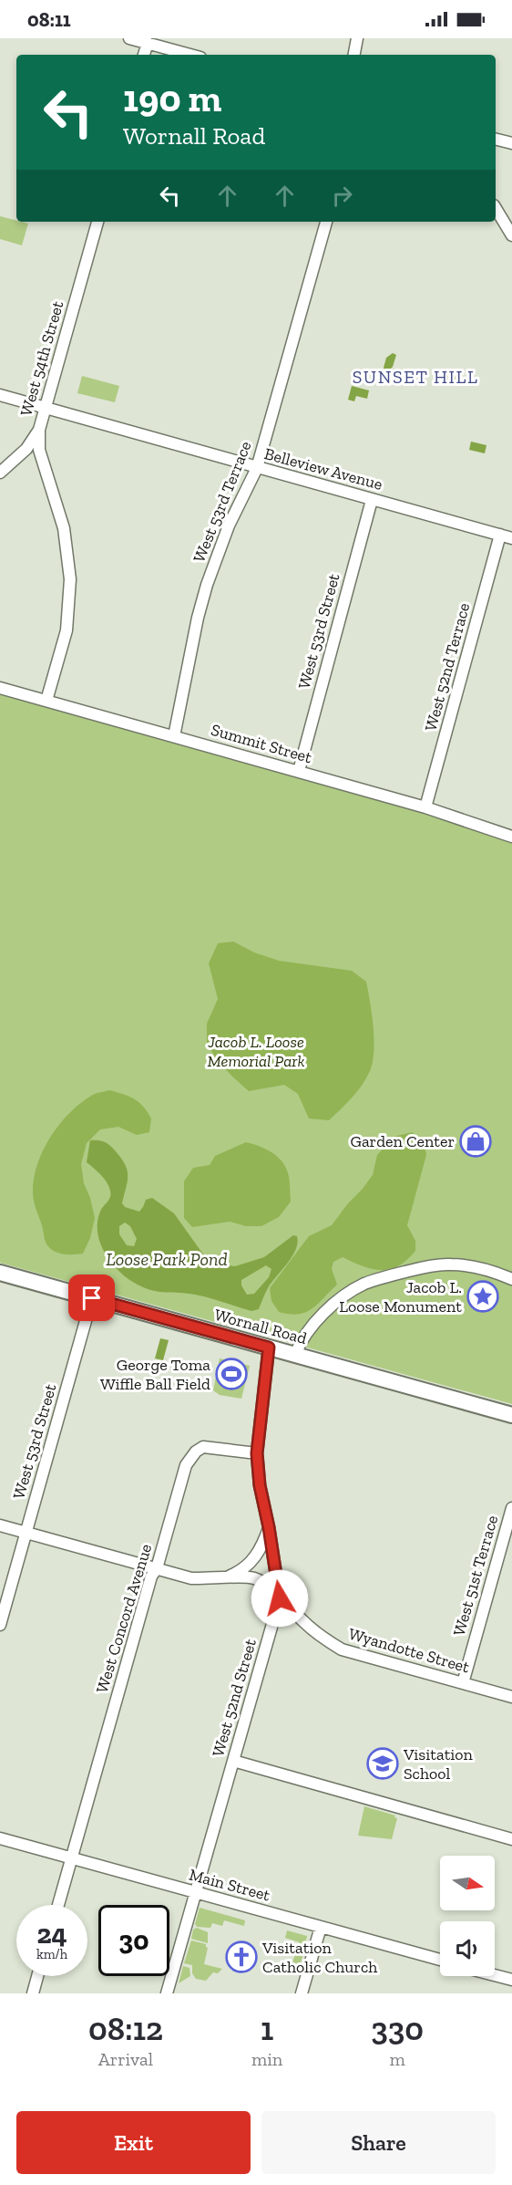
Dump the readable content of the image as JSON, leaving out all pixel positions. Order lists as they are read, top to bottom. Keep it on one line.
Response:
{"streets":{"main road":["Wornall Road"],"street":["West 54th Street","Belleview Avenue","West 53rd Terrace","West 53rd Street","West 52nd Terrace","Summit Street","West 51st Terrace","West Concord Avenue","Wyandotte Street","West 52nd Street","Main Street"]},"crossings":[["West 54th Street","Belleview Avenue"],["West 54th Street","Summit Street"],["Belleview Avenue","West 53rd Terrace"],["Belleview Avenue","West 53rd Street"],["Belleview Avenue","West 52nd Terrace"],["West 53rd Terrace","Summit Street"],["West 53rd Street","Summit Street"],["West 53rd Street","Wornall Road"],["West 53rd Street","Wyandotte Street"],["West 52nd Terrace","Summit Street"],["Wornall Road","West 52nd Street"],["West 51st Terrace","Wyandotte Street"],["West Concord Avenue","Wyandotte Street"],["West Concord Avenue","West 52nd Street"],["West Concord Avenue","Main Street"],["Wyandotte Street","West 52nd Street"],["West 52nd Street","Main Street"]],"districts":["SUNSET HILL"],"water":["Loose Park Pond"],"parks":["Jacob L. Loose Memorial Park"],"places":{"shop":["Garden Center"],"place":["Jacob L. Loose Monument"],"sports":["George Toma Wiffle Ball Field"],"school or university":["Visitation School"],"church":["Visitation Catholic Church"]},"north":"right","page":{"status":"08:11","turn":["190 m","Wornall Road"],"speed":"24 km/h","limit":"30","eta":["08:12","Arrival","1","min","330","m"],"buttons":["Exit","Share"]}}
